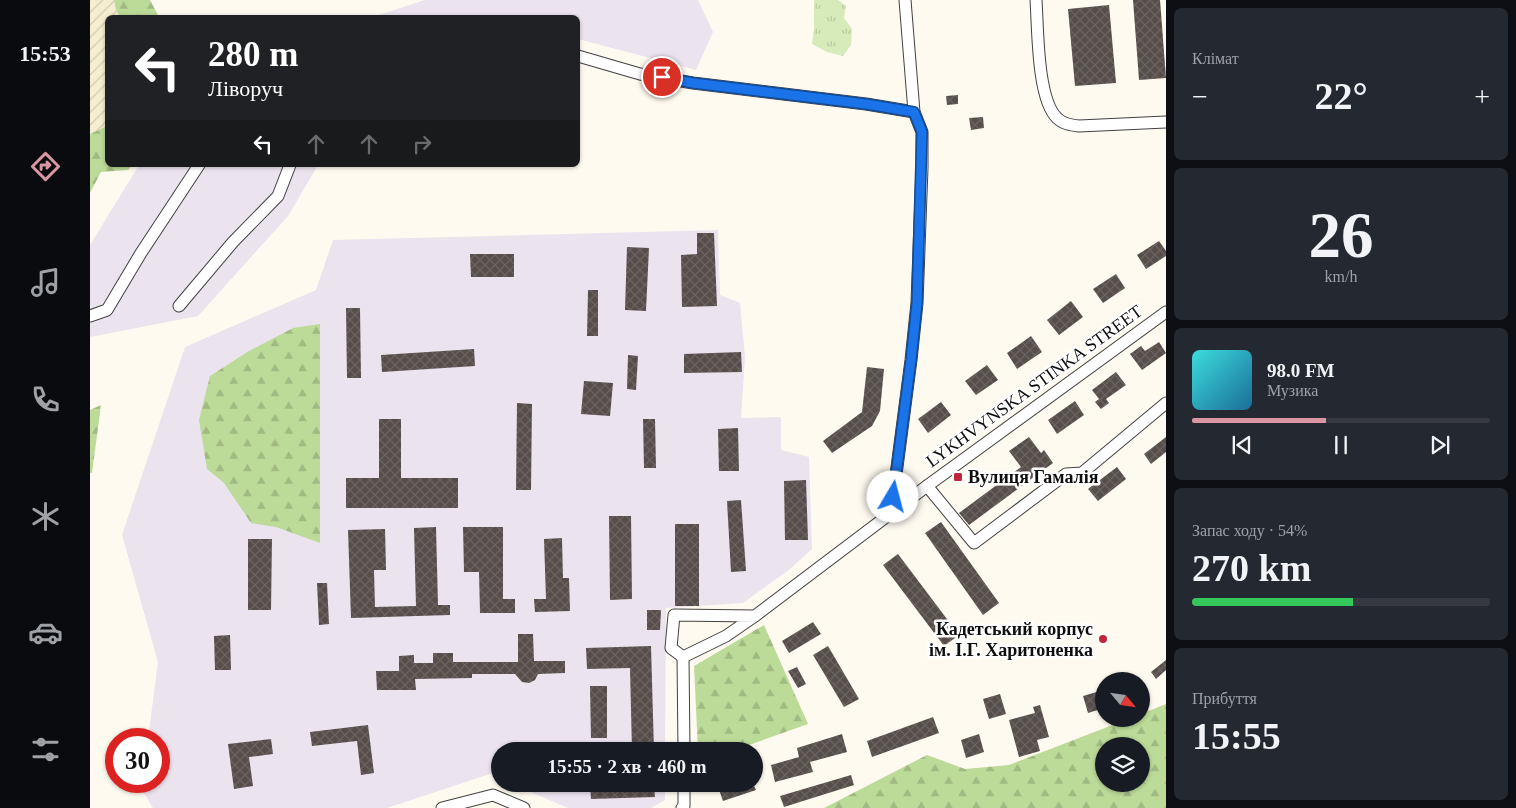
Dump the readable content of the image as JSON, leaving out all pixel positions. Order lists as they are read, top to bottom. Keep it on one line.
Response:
{"streets":{"street":["LYKHVYNSKA STINKA STREET"]},"places":{"transit":["Вулиця Гамалія"],"other":["Кадетський корпус ім. І.Г. Харитоненка"]},"north":"bottom right","page":{"tabs":"15:53","tile":["Клімат",["26","km/h"],["Запас ходу · 54%","270 km"],["Прибуття","15:55"]],"turn":["280 m","Ліворуч"],"heat":["−","22°","+"],"song":["98.0 FM","Музика"],"limit":"30","trip":"15:55 · 2 хв · 460 m"}}
